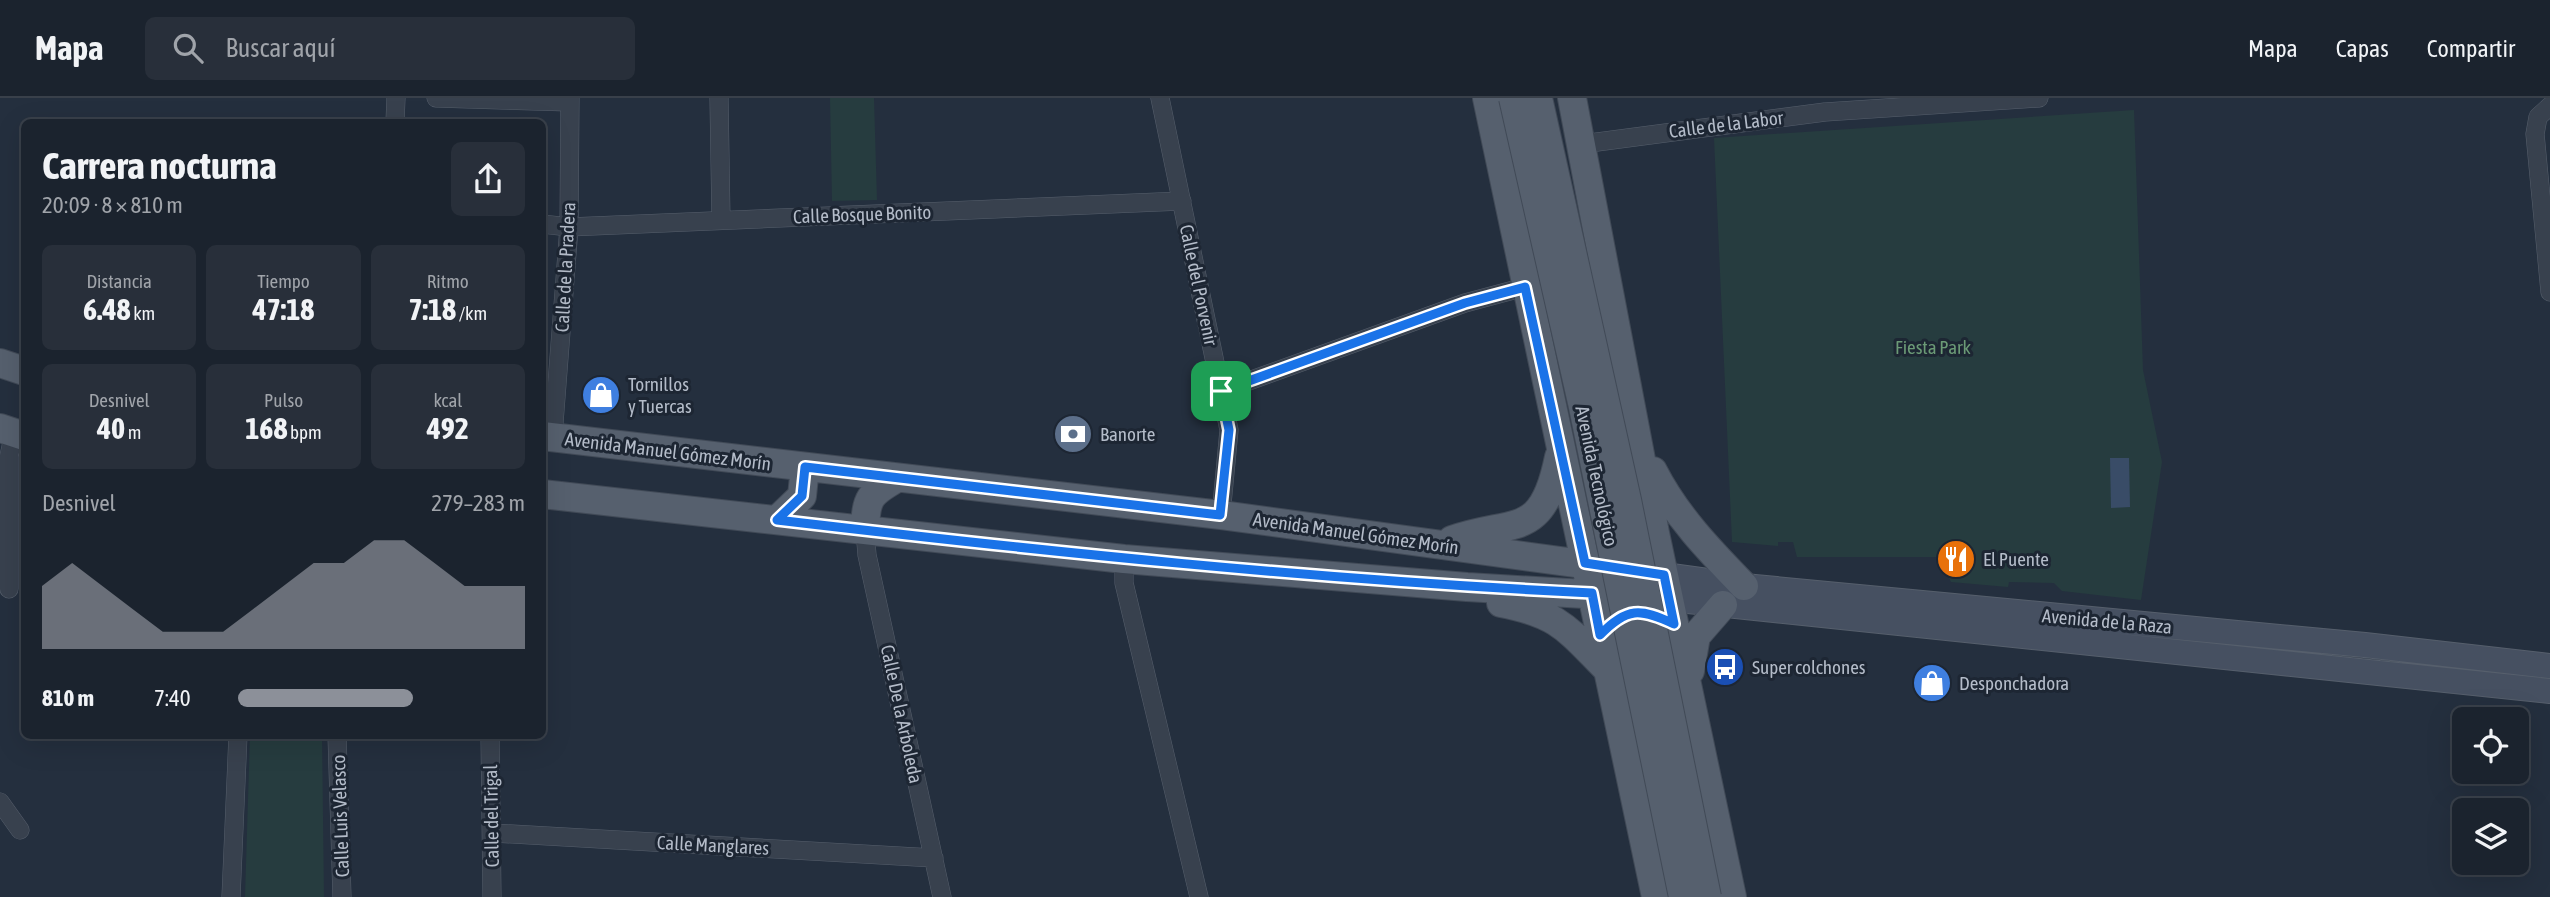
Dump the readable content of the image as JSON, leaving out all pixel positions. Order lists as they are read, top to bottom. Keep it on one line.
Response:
{"streets":{"main road":["Avenida Manuel Gómez Morín","Avenida Tecnológico","Avenida de la Raza"],"street":["Calle de la Labor","Calle Bosque Bonito","Calle de la Pradera","Calle del Porvenir","Calle De la Arboleda","Calle Luis Velasco","Calle del Trigal","Calle Manglares"]},"crossings":[["Calle Bosque Bonito","Calle de la Pradera"],["Calle Bosque Bonito","Calle del Porvenir"],["Calle de la Pradera","Avenida Manuel Gómez Morín"],["Calle del Porvenir","Avenida Manuel Gómez Morín"],["Avenida Manuel Gómez Morín","Avenida de la Raza"],["Avenida Manuel Gómez Morín","Calle De la Arboleda"],["Calle De la Arboleda","Calle Manglares"],["Calle del Trigal","Calle Manglares"]],"parks":["Fiesta Park"],"places":{"shop":["Tornillos y Tuercas","Desponchadora"],"bank":["Banorte"],"restaurant":["El Puente"],"bus stop":["Super colchones"]},"page":{"header":"Mapa","search":"Buscar aquí","nav":["Mapa","Capas","Compartir"],"heading":["Carrera nocturna","20:09 · 8 × 810 m"],"stats":[["Distancia","6.48 km"],["Tiempo","47:18"],["Ritmo","7:18 /km"],["Desnivel","40 m"],["Pulso","168 bpm"],["kcal","492"]],"chart":["Desnivel","279–283 m"],"list":[{"name":"810 m","note":"7:40"}]}}
